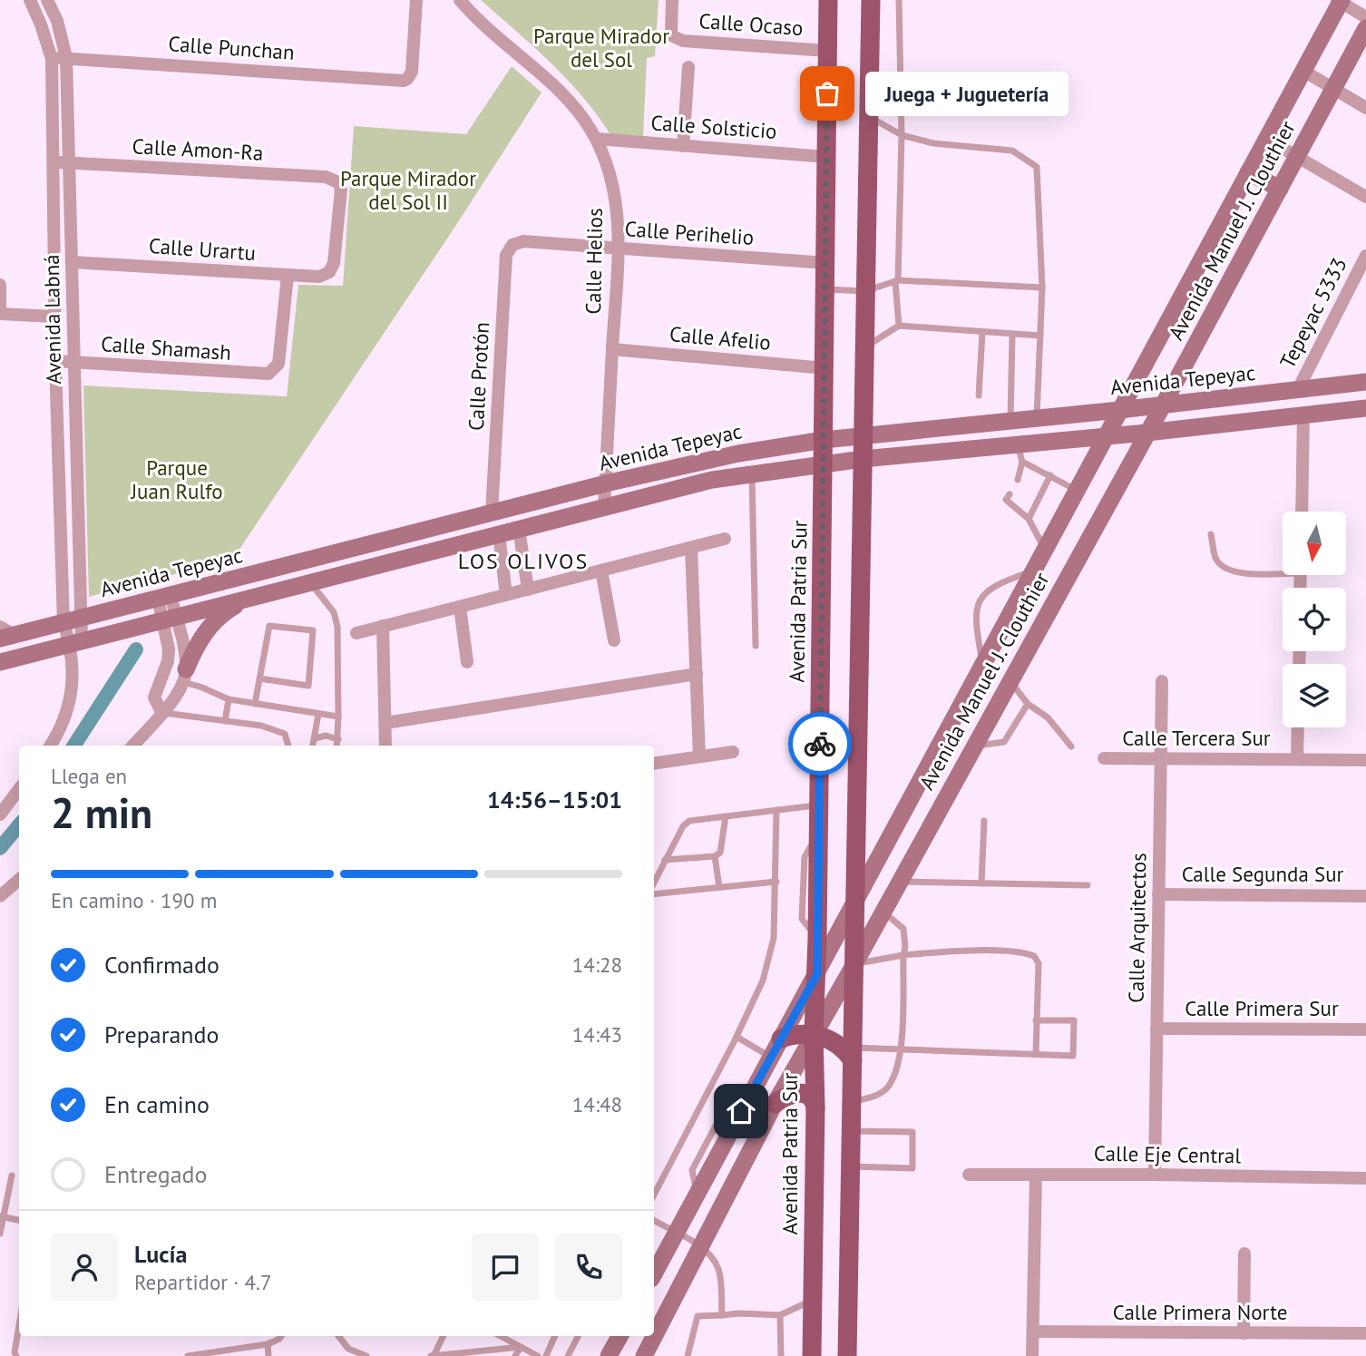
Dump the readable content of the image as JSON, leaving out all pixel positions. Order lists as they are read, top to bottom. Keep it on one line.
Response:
{"streets":{"main road":["Avenida Manuel J. Clouthier","Avenida Tepeyac","Avenida Patria Sur"],"street":["Calle Ocaso","Calle Punchan","Calle Solsticio","Calle Amon-Ra","Calle Perihelio","Calle Urartu","Calle Helios","Tepeyac 5333","Avenida Labná","Calle Afelio","Calle Shamash","Calle Protón","Calle Tercera Sur","Calle Segunda Sur","Calle Arquitectos","Calle Primera Sur","Calle Eje Central","Calle Primera Norte"]},"crossings":[["Calle Ocaso","Avenida Patria Sur"],["Calle Punchan","Avenida Labná"],["Calle Solsticio","Calle Helios"],["Calle Solsticio","Avenida Patria Sur"],["Calle Amon-Ra","Calle Urartu"],["Calle Amon-Ra","Avenida Labná"],["Avenida Manuel J. Clouthier","Avenida Tepeyac"],["Avenida Manuel J. Clouthier","Avenida Patria Sur"],["Calle Perihelio","Calle Helios"],["Calle Perihelio","Calle Protón"],["Calle Perihelio","Avenida Patria Sur"],["Calle Urartu","Avenida Labná"],["Calle Urartu","Calle Shamash"],["Calle Helios","Calle Afelio"],["Calle Helios","Avenida Tepeyac"],["Tepeyac 5333","Avenida Tepeyac"],["Avenida Labná","Calle Shamash"],["Avenida Labná","Avenida Tepeyac"],["Calle Afelio","Avenida Patria Sur"],["Calle Protón","Avenida Tepeyac"],["Avenida Tepeyac","Avenida Patria Sur"],["Calle Tercera Sur","Calle Arquitectos"],["Calle Segunda Sur","Calle Arquitectos"],["Calle Arquitectos","Calle Primera Sur"],["Calle Arquitectos","Calle Eje Central"]],"districts":["LOS OLIVOS"],"parks":["Parque Mirador del Sol","Parque Mirador del Sol II","Parque Juan Rulfo"],"places":["Juega + Juguetería"],"north":"bottom","page":{"bubble":"Juega + Juguetería","heading":["2 min","Llega en","14:56–15:01"],"panel":["Lucía","Repartidor · 4.7"],"bar":"En camino · 190 m","list":[["Confirmado","14:28"],["Preparando","14:43"],["En camino","14:48"],"Entregado"]}}
